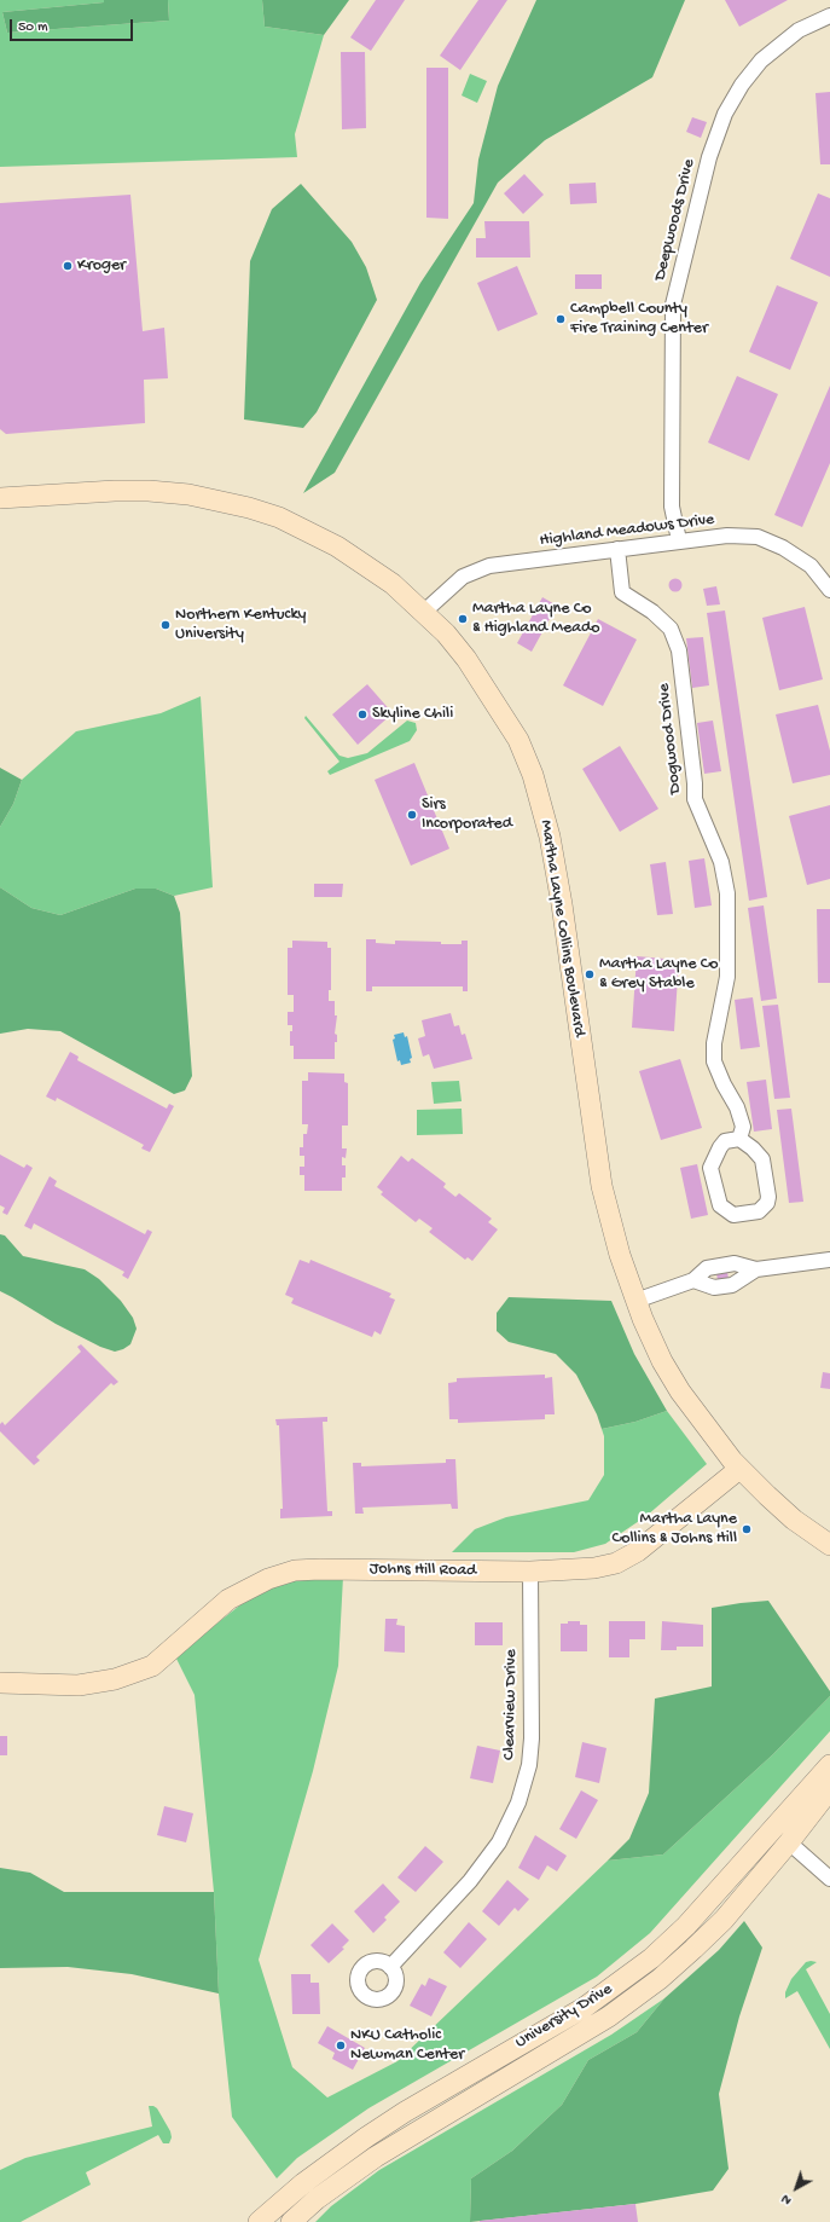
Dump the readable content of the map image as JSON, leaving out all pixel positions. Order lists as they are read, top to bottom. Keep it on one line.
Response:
{"streets":{"street":["Deepwoods Drive","Highland Meadows Drive","Dogwood Drive","Martha Layne Collins Boulevard","Johns Hill Road","Clearview Drive","University Drive"]},"crossings":[["Deepwoods Drive","Highland Meadows Drive"],["Highland Meadows Drive","Dogwood Drive"],["Highland Meadows Drive","Martha Layne Collins Boulevard"],["Martha Layne Collins Boulevard","Johns Hill Road"],["Johns Hill Road","Clearview Drive"]],"places":["Kroger","Campbell County Fire Training Center","Martha Layne Co & Highland Meado","Northern Kentucky University","Skyline Chili","Sirs Incorporated","Martha Layne Co & Grey Stable","Martha Layne Collins & Johns Hill","NKU Catholic Newman Center"],"scale_bar":"50 m","north":"bottom left"}
